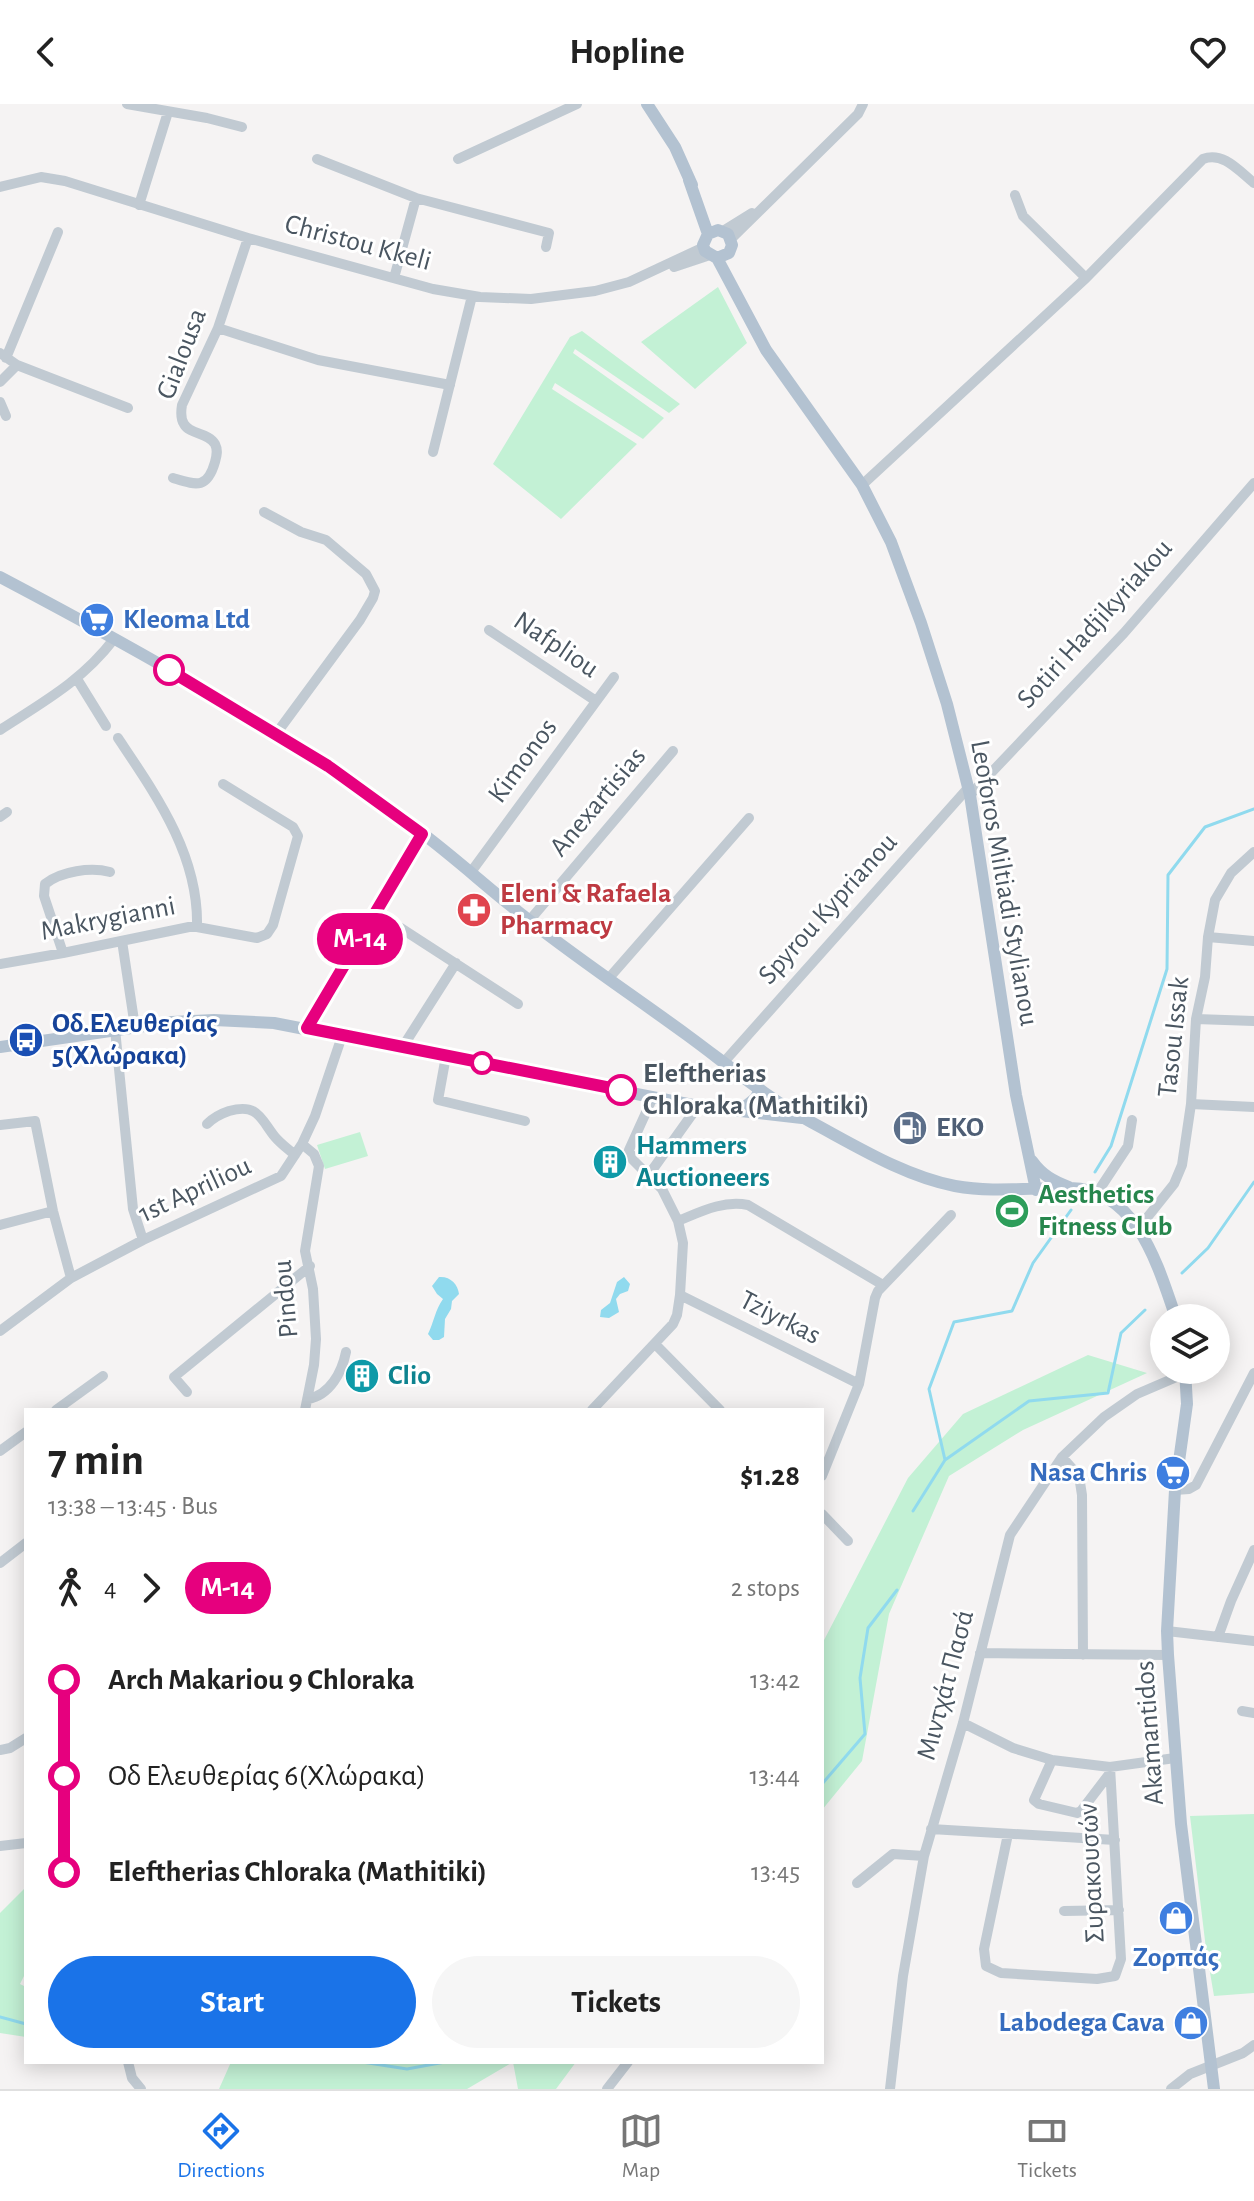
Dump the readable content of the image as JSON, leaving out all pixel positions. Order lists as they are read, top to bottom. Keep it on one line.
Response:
{"streets":{"main road":["Leoforos Miltiadi Stylianou","Akamantidos"],"street":["Christou Kkeli","Gialousa","Sotiri Hadjikyriakou","Nafpliou","Kimonos","Anexartisias","Spyrou Kyprianou","Makrygianni","Tasou Issak","1st Apriliou","Pindou","Tziyrkas","Μιντχάτ Πασά","Συρακουσών"]},"crossings":[["Christou Kkeli","Gialousa"],["Christou Kkeli","Leoforos Miltiadi Stylianou"],["Sotiri Hadjikyriakou","Leoforos Miltiadi Stylianou"],["Sotiri Hadjikyriakou","Spyrou Kyprianou"],["Nafpliou","Kimonos"],["Leoforos Miltiadi Stylianou","Spyrou Kyprianou"],["1st Apriliou","Pindou"],["Μιντχάτ Πασά","Συρακουσών"],["Akamantidos","Συρακουσών"]],"places":{"supermarket":["Kleoma Ltd","Nasa Chris"],"pharmacy":["Eleni & Rafaela Pharmacy"],"bus stop":["Οδ.Ελευθερίας 5(Χλώρακα)"],"other":["Eleftherias Chloraka (Mathitiki)"],"fuel station":["EKO"],"building":["Hammers Auctioneers","Clio"],"sports":["Aesthetics Fitness Club"],"shop":["Ζορπάς","Labodega Cava"]},"lines":["bus line M-14"],"page":{"header":"Hopline","on_map":"M-14","heading":["7 min","13:38 – 13:45 · Bus","$1.28"],"legs":["4","M-14","2 stops"],"list":[{"name":"Arch Makariou 9 Chloraka","value":"13:42"},{"name":"Οδ Ελευθερίας 6(Χλώρακα)","value":"13:44"},{"name":"Eleftherias Chloraka (Mathitiki)","value":"13:45"}],"buttons":["Start","Tickets"],"tabs":["Directions","Map","Tickets"]}}
